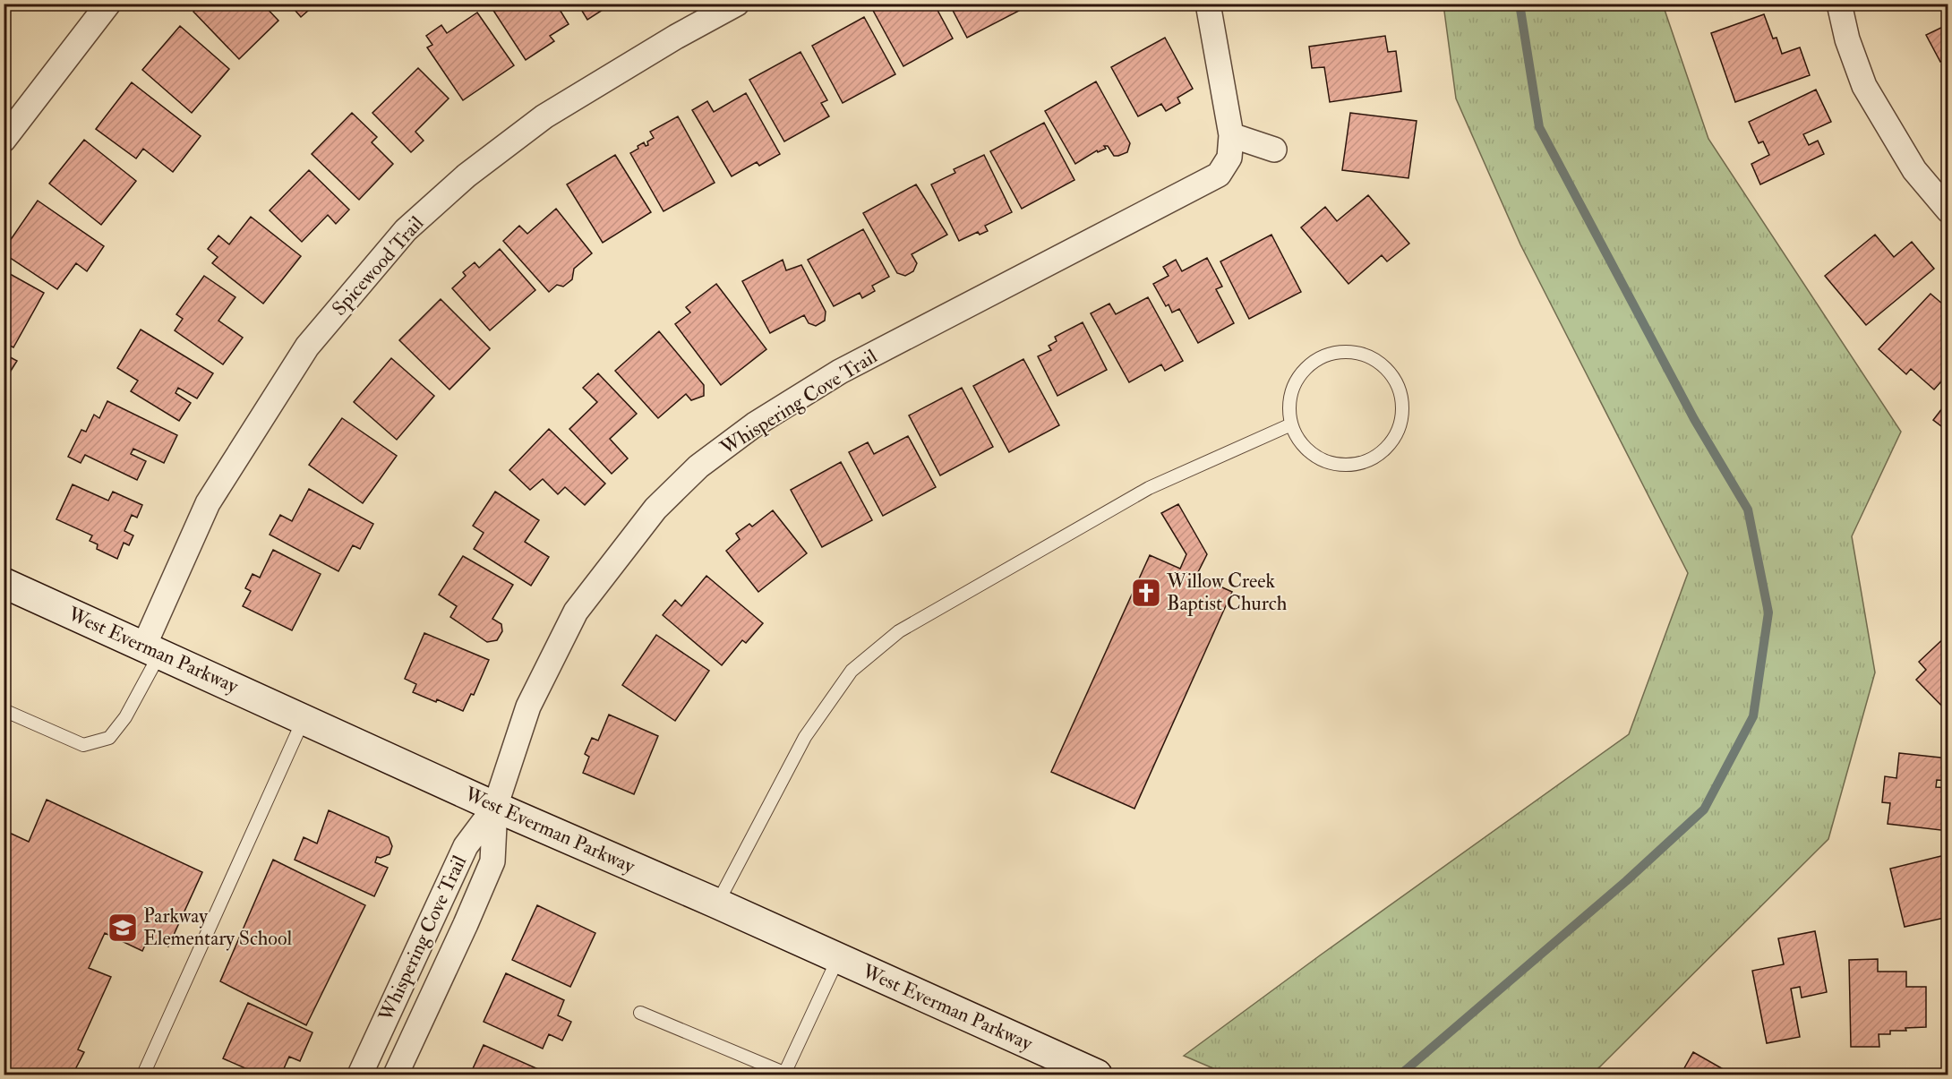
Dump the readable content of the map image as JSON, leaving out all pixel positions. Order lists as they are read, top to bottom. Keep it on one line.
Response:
{"streets":{"street":["Spicewood Trail","Whispering Cove Trail","West Everman Parkway"]},"crossings":[["Spicewood Trail","West Everman Parkway"],["Whispering Cove Trail","West Everman Parkway"]],"places":{"church":["Willow Creek Baptist Church"],"school or university":["Parkway Elementary School"]}}
